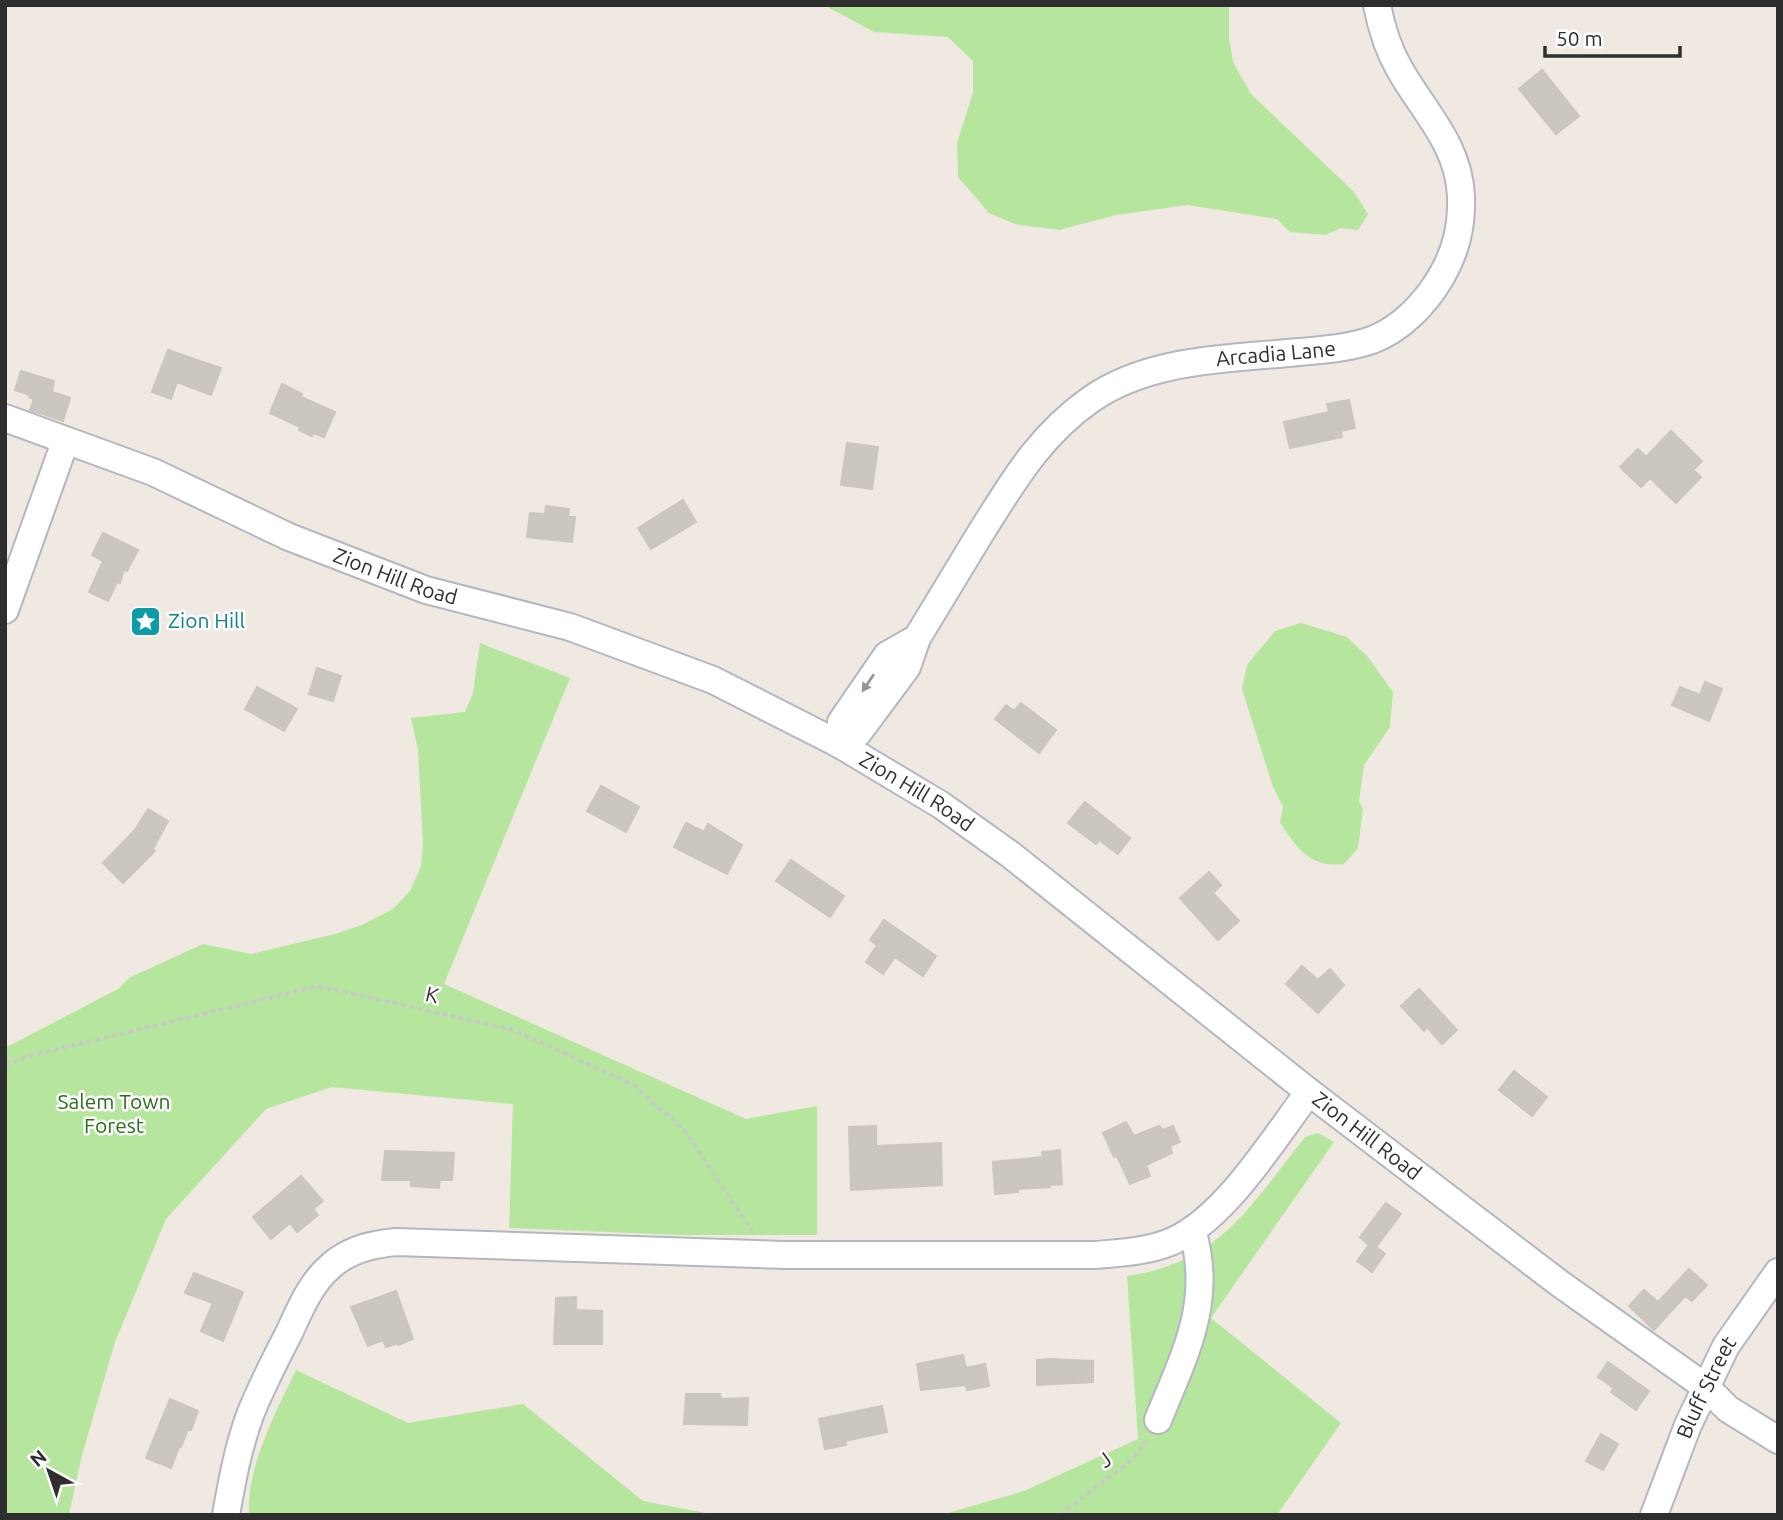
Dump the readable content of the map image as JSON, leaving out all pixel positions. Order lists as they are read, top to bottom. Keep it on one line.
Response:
{"streets":{"street":["Arcadia Lane","Zion Hill Road","Bluff Street"],"path":["K","J"]},"crossings":[["Arcadia Lane","Zion Hill Road"],["Zion Hill Road","Bluff Street"]],"parks":["Salem Town Forest"],"places":{"place":["Zion Hill"]},"scale_bar":"50 m","north":"top left"}
